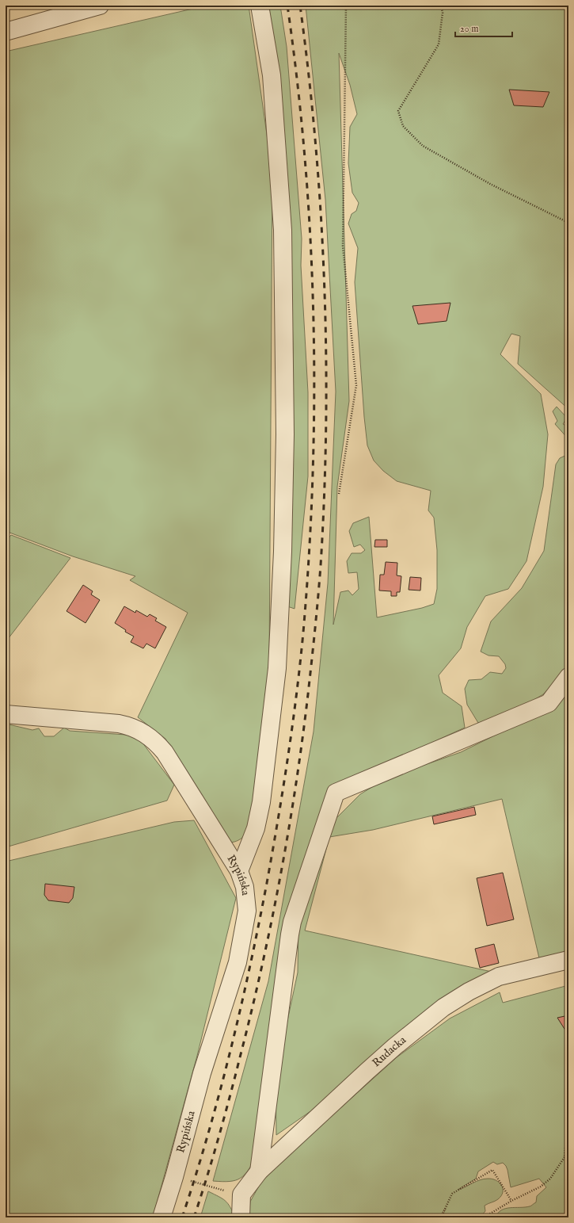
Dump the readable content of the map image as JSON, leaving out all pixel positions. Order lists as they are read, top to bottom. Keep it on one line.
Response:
{"streets":{"street":["Rypińska","Rudacka"]},"scale_bar":"20 m"}
